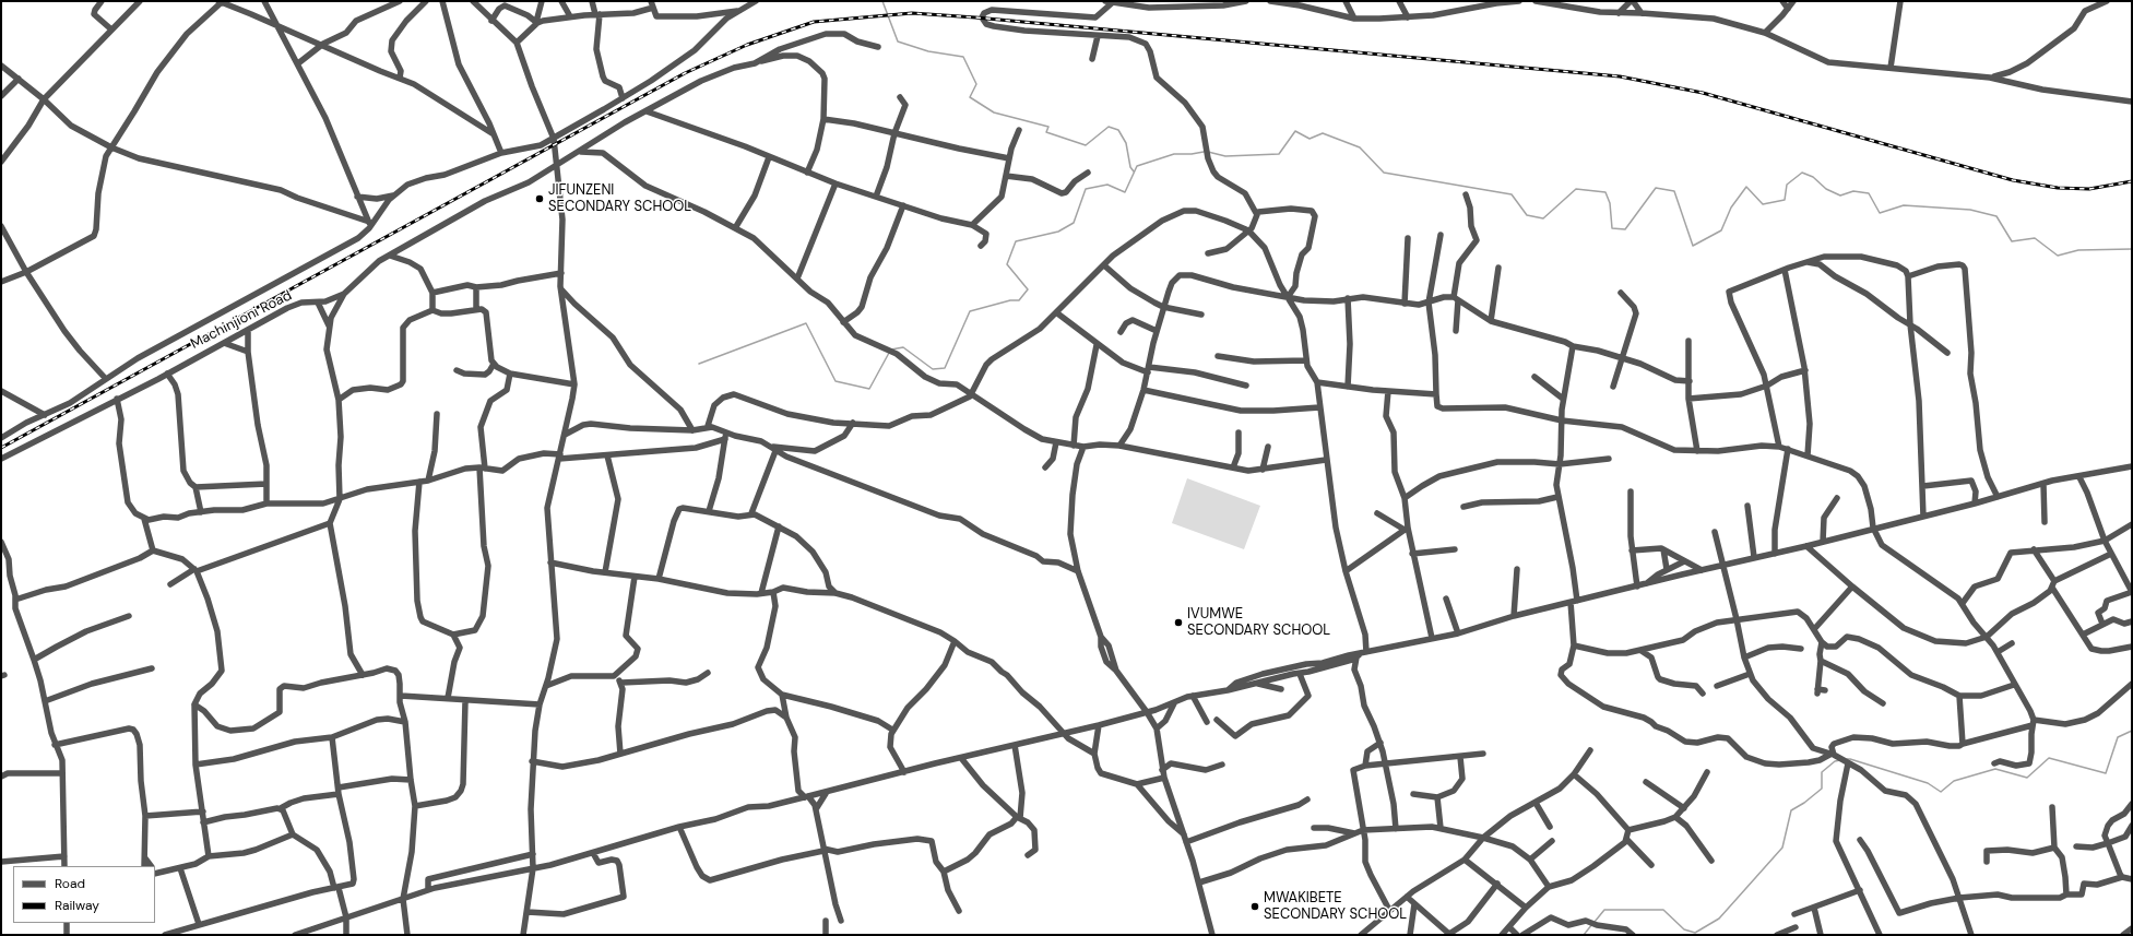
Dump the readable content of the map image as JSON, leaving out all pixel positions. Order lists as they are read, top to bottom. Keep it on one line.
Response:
{"streets":{"street":["Machinjioni Road"]},"places":["JIFUNZENI SECONDARY SCHOOL","IVUMWE SECONDARY SCHOOL","MWAKIBETE SECONDARY SCHOOL"],"legend":["Road","Railway"]}
